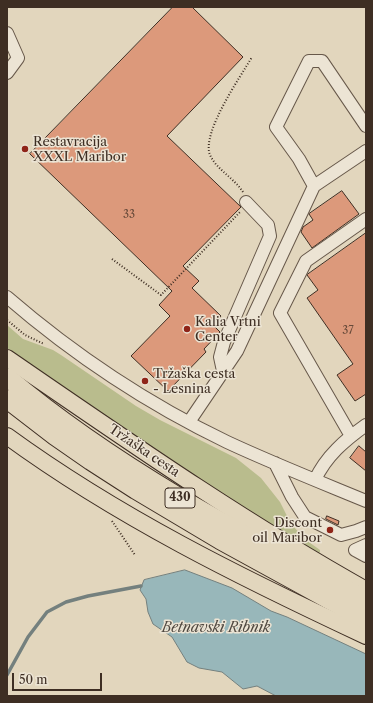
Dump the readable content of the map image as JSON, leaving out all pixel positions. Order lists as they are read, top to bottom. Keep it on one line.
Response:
{"streets":{"highway":["430"],"main road":["Tržaška cesta"]},"water":["Betnavski Ribnik"],"places":["Restavracija XXXL Maribor","Kalia Vrtni Center","Tržaška cesta - Lesnina","Discont oil Maribor"],"house_numbers":["33","37"],"scale_bar":"50 m"}
